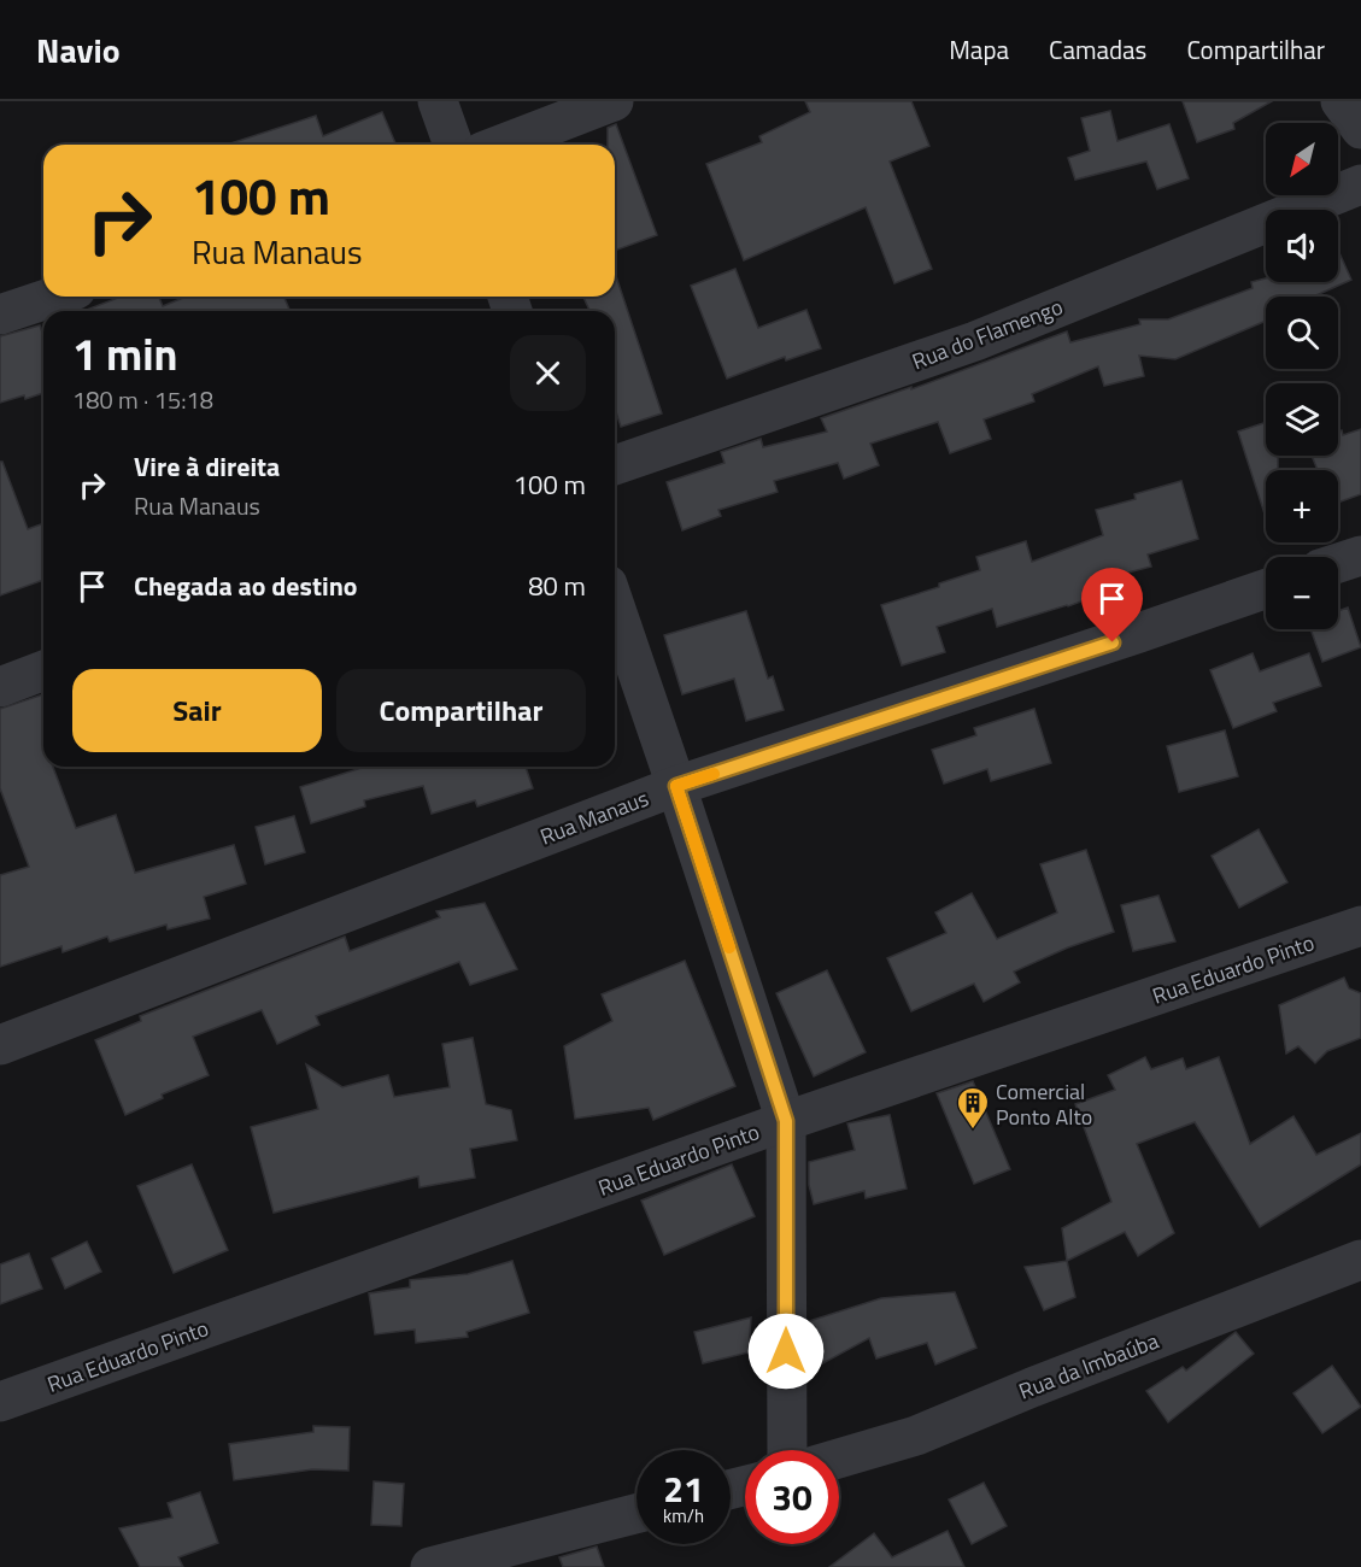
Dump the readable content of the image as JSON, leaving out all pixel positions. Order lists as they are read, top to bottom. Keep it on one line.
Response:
{"streets":{"street":["Rua do Flamengo","Rua Manaus","Rua Eduardo Pinto","Rua da Imbaúba"]},"places":{"building":["Comercial Ponto Alto"]},"north":"bottom left","page":{"header":"Navio","nav":["Mapa","Camadas","Compartilhar"],"map_buttons":["+","−"],"turn":["100 m","Rua Manaus"],"heading":["1 min","180 m · 15:18"],"list":[{"name":"Vire à direita","note":"Rua Manaus","value":"100 m"},{"name":"Chegada ao destino","value":"80 m"}],"buttons":["Sair","Compartilhar"],"speed":"21 km/h","limit":"30"}}
